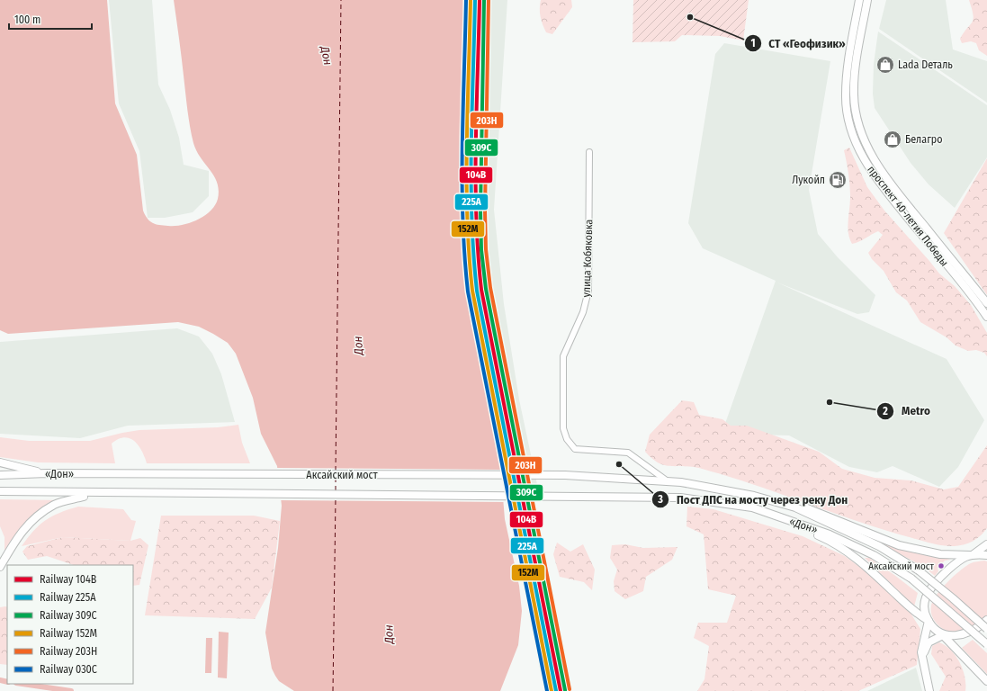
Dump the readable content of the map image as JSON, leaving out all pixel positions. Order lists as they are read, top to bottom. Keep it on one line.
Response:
{"streets":{"main road":["проспект 40-летия Победы","«Дон»","Аксайский мост"],"street":["улица Кобяковка"]},"crossings":[["улица Кобяковка","«Дон»"],["«Дон»","Аксайский мост"]],"water":["Дон"],"places":{"other":["СТ «Геофизик»","Metro","Пост ДПС на мосту через реку Дон","Аксайский мост"],"shop":["Lada Dеталь","Белагро"],"fuel station":["Лукойл"]},"lines":["rail line 104В","rail line 225А","rail line 309С","rail line 152М","rail line 203Н","rail line 030C"],"legend":["Railway 104В","Railway 225А","Railway 309С","Railway 152М","Railway 203Н","Railway 030C"],"scale_bar":"100 m"}
